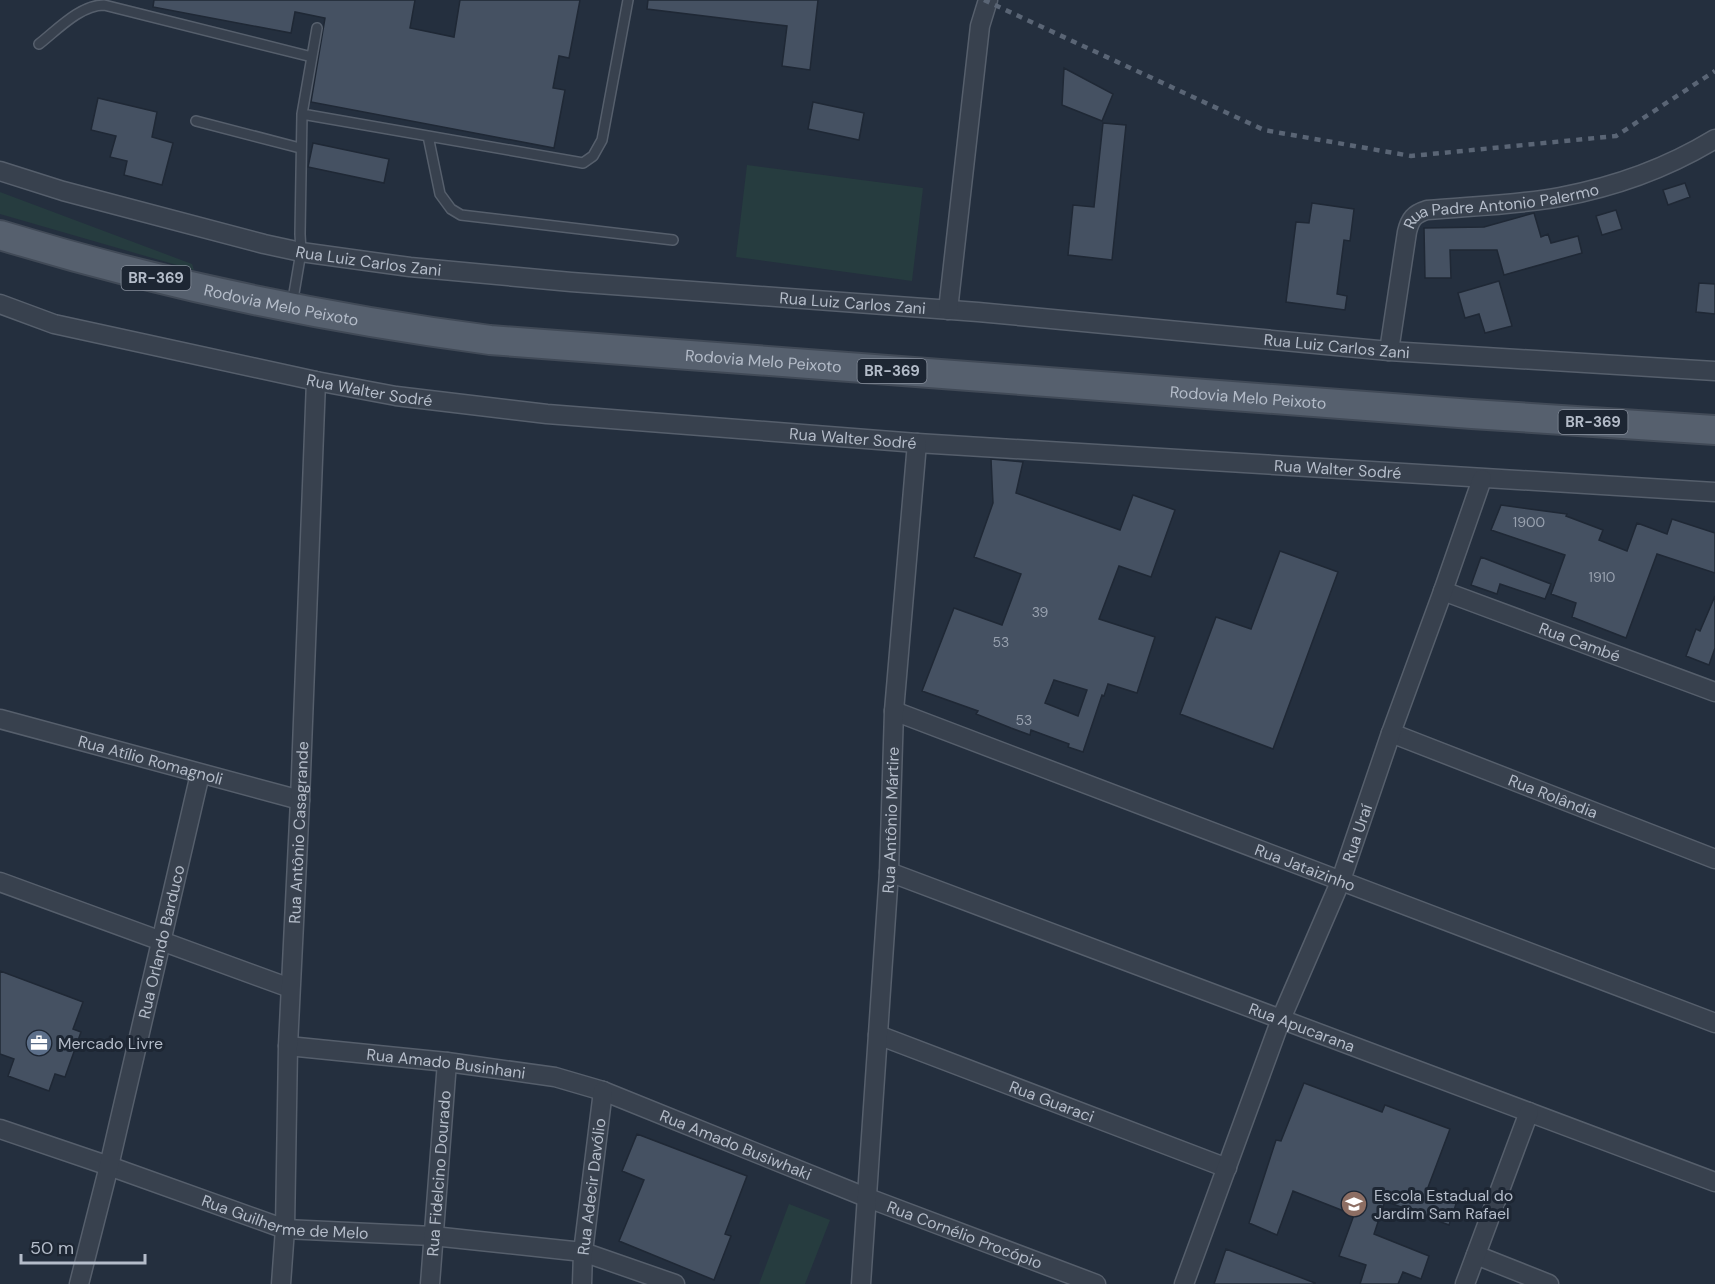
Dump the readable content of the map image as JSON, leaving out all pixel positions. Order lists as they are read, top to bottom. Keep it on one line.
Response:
{"streets":{"main road":["BR-369","Rodovia Melo Peixoto"],"street":["Rua Padre Antonio Palermo","Rua Luiz Carlos Zani","Rua Walter Sodré","Rua Cambé","Rua Atílio Romagnoli","Rua Rolândia","Rua Antônio Mártire","Rua Antônio Casagrande","Rua Uraí","Rua Jataizinho","Rua Orlando Barduco","Rua Apucarana","Rua Amado Businhani","Rua Guaraci","Rua Amado Busiwhaki","Rua Fidelcino Dourado","Rua Adecir Davólio","Rua Guilherme de Melo","Rua Cornélio Procópio"]},"crossings":[["Rua Padre Antonio Palermo","Rua Luiz Carlos Zani"],["Rua Walter Sodré","Rua Antônio Mártire"],["Rua Walter Sodré","Rua Antônio Casagrande"],["Rua Walter Sodré","Rua Uraí"],["Rua Cambé","Rua Uraí"],["Rua Atílio Romagnoli","Rua Antônio Casagrande"],["Rua Atílio Romagnoli","Rua Orlando Barduco"],["Rua Rolândia","Rua Uraí"],["Rua Antônio Mártire","Rua Jataizinho"],["Rua Antônio Mártire","Rua Apucarana"],["Rua Antônio Mártire","Rua Guaraci"],["Rua Antônio Mártire","Rua Amado Busiwhaki"],["Rua Antônio Mártire","Rua Cornélio Procópio"],["Rua Antônio Casagrande","Rua Amado Businhani"],["Rua Antônio Casagrande","Rua Guilherme de Melo"],["Rua Uraí","Rua Jataizinho"],["Rua Uraí","Rua Apucarana"],["Rua Uraí","Rua Guaraci"],["Rua Orlando Barduco","Rua Guilherme de Melo"],["Rua Amado Businhani","Rua Amado Busiwhaki"],["Rua Amado Businhani","Rua Fidelcino Dourado"],["Rua Amado Businhani","Rua Adecir Davólio"],["Rua Amado Busiwhaki","Rua Adecir Davólio"],["Rua Amado Busiwhaki","Rua Cornélio Procópio"],["Rua Fidelcino Dourado","Rua Guilherme de Melo"],["Rua Adecir Davólio","Rua Guilherme de Melo"]],"places":{"office":["Mercado Livre"],"school or university":["Escola Estadual do Jardim Sam Rafael"]},"house_numbers":["1900","1910","39","53","53"],"scale_bar":"50 m"}
